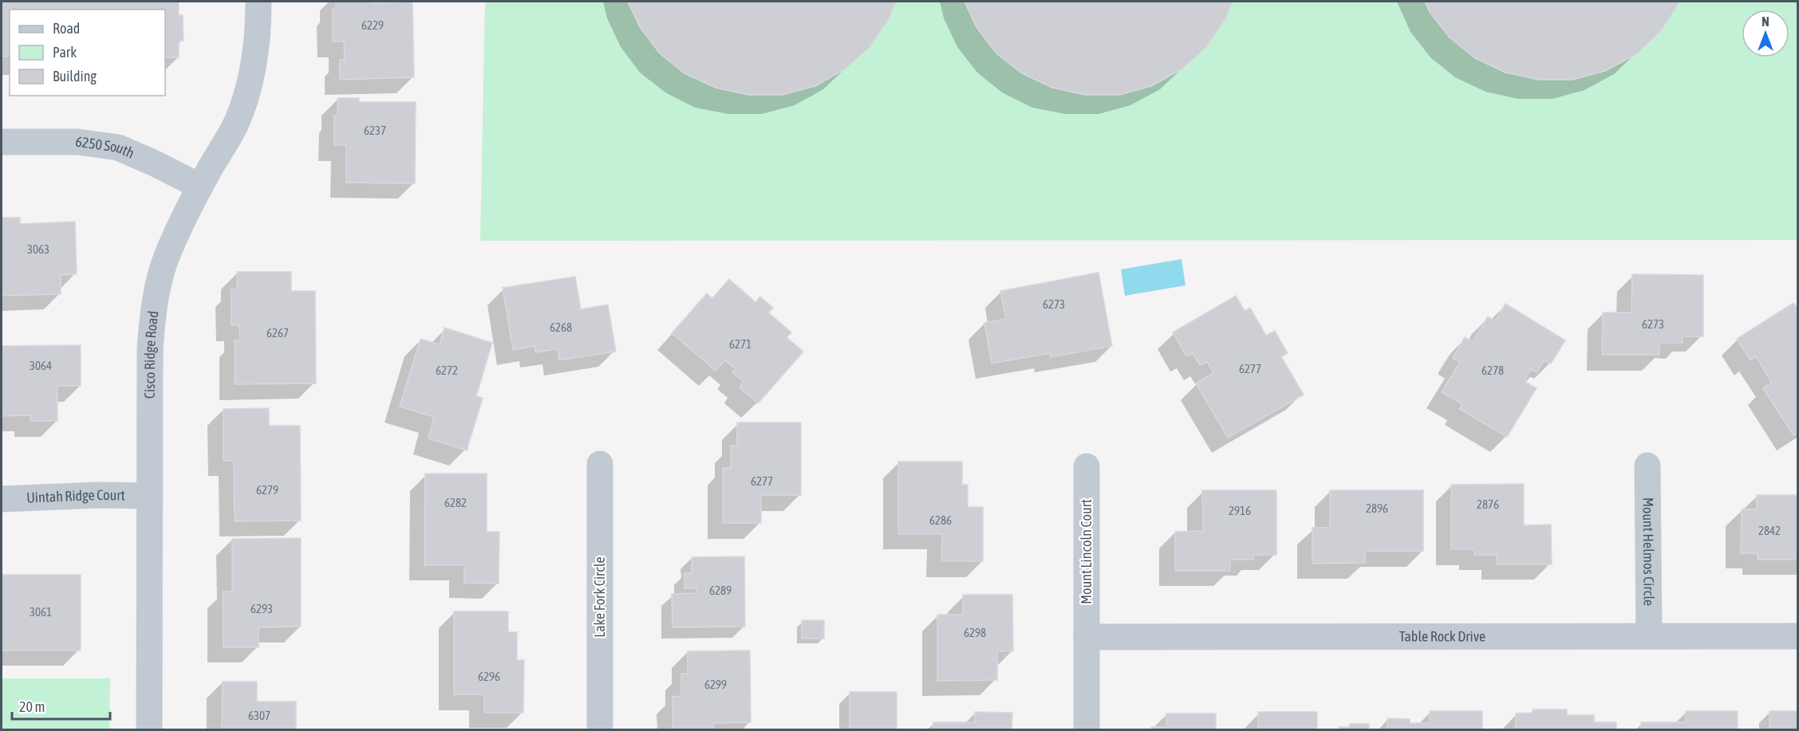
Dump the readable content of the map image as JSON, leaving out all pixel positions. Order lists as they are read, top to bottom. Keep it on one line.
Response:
{"streets":{"street":["6250 South","Cisco Ridge Road","Uintah Ridge Court","Mount Helmos Circle","Mount Lincoln Court","Lake Fork Circle","Table Rock Drive"]},"crossings":[["6250 South","Cisco Ridge Road"],["Cisco Ridge Road","Uintah Ridge Court"],["Mount Helmos Circle","Table Rock Drive"],["Mount Lincoln Court","Table Rock Drive"]],"house_numbers":["6229","6237","3063","6273","6273","6268","6267","6271","3064","6277","6272","6278","6277","6279","6282","2876","2896","2916","6286","2842","6289","6293","3061","6298","6296","6299","6307"],"legend":["Road","Park","Building"],"scale_bar":"20 m","north":"top"}
